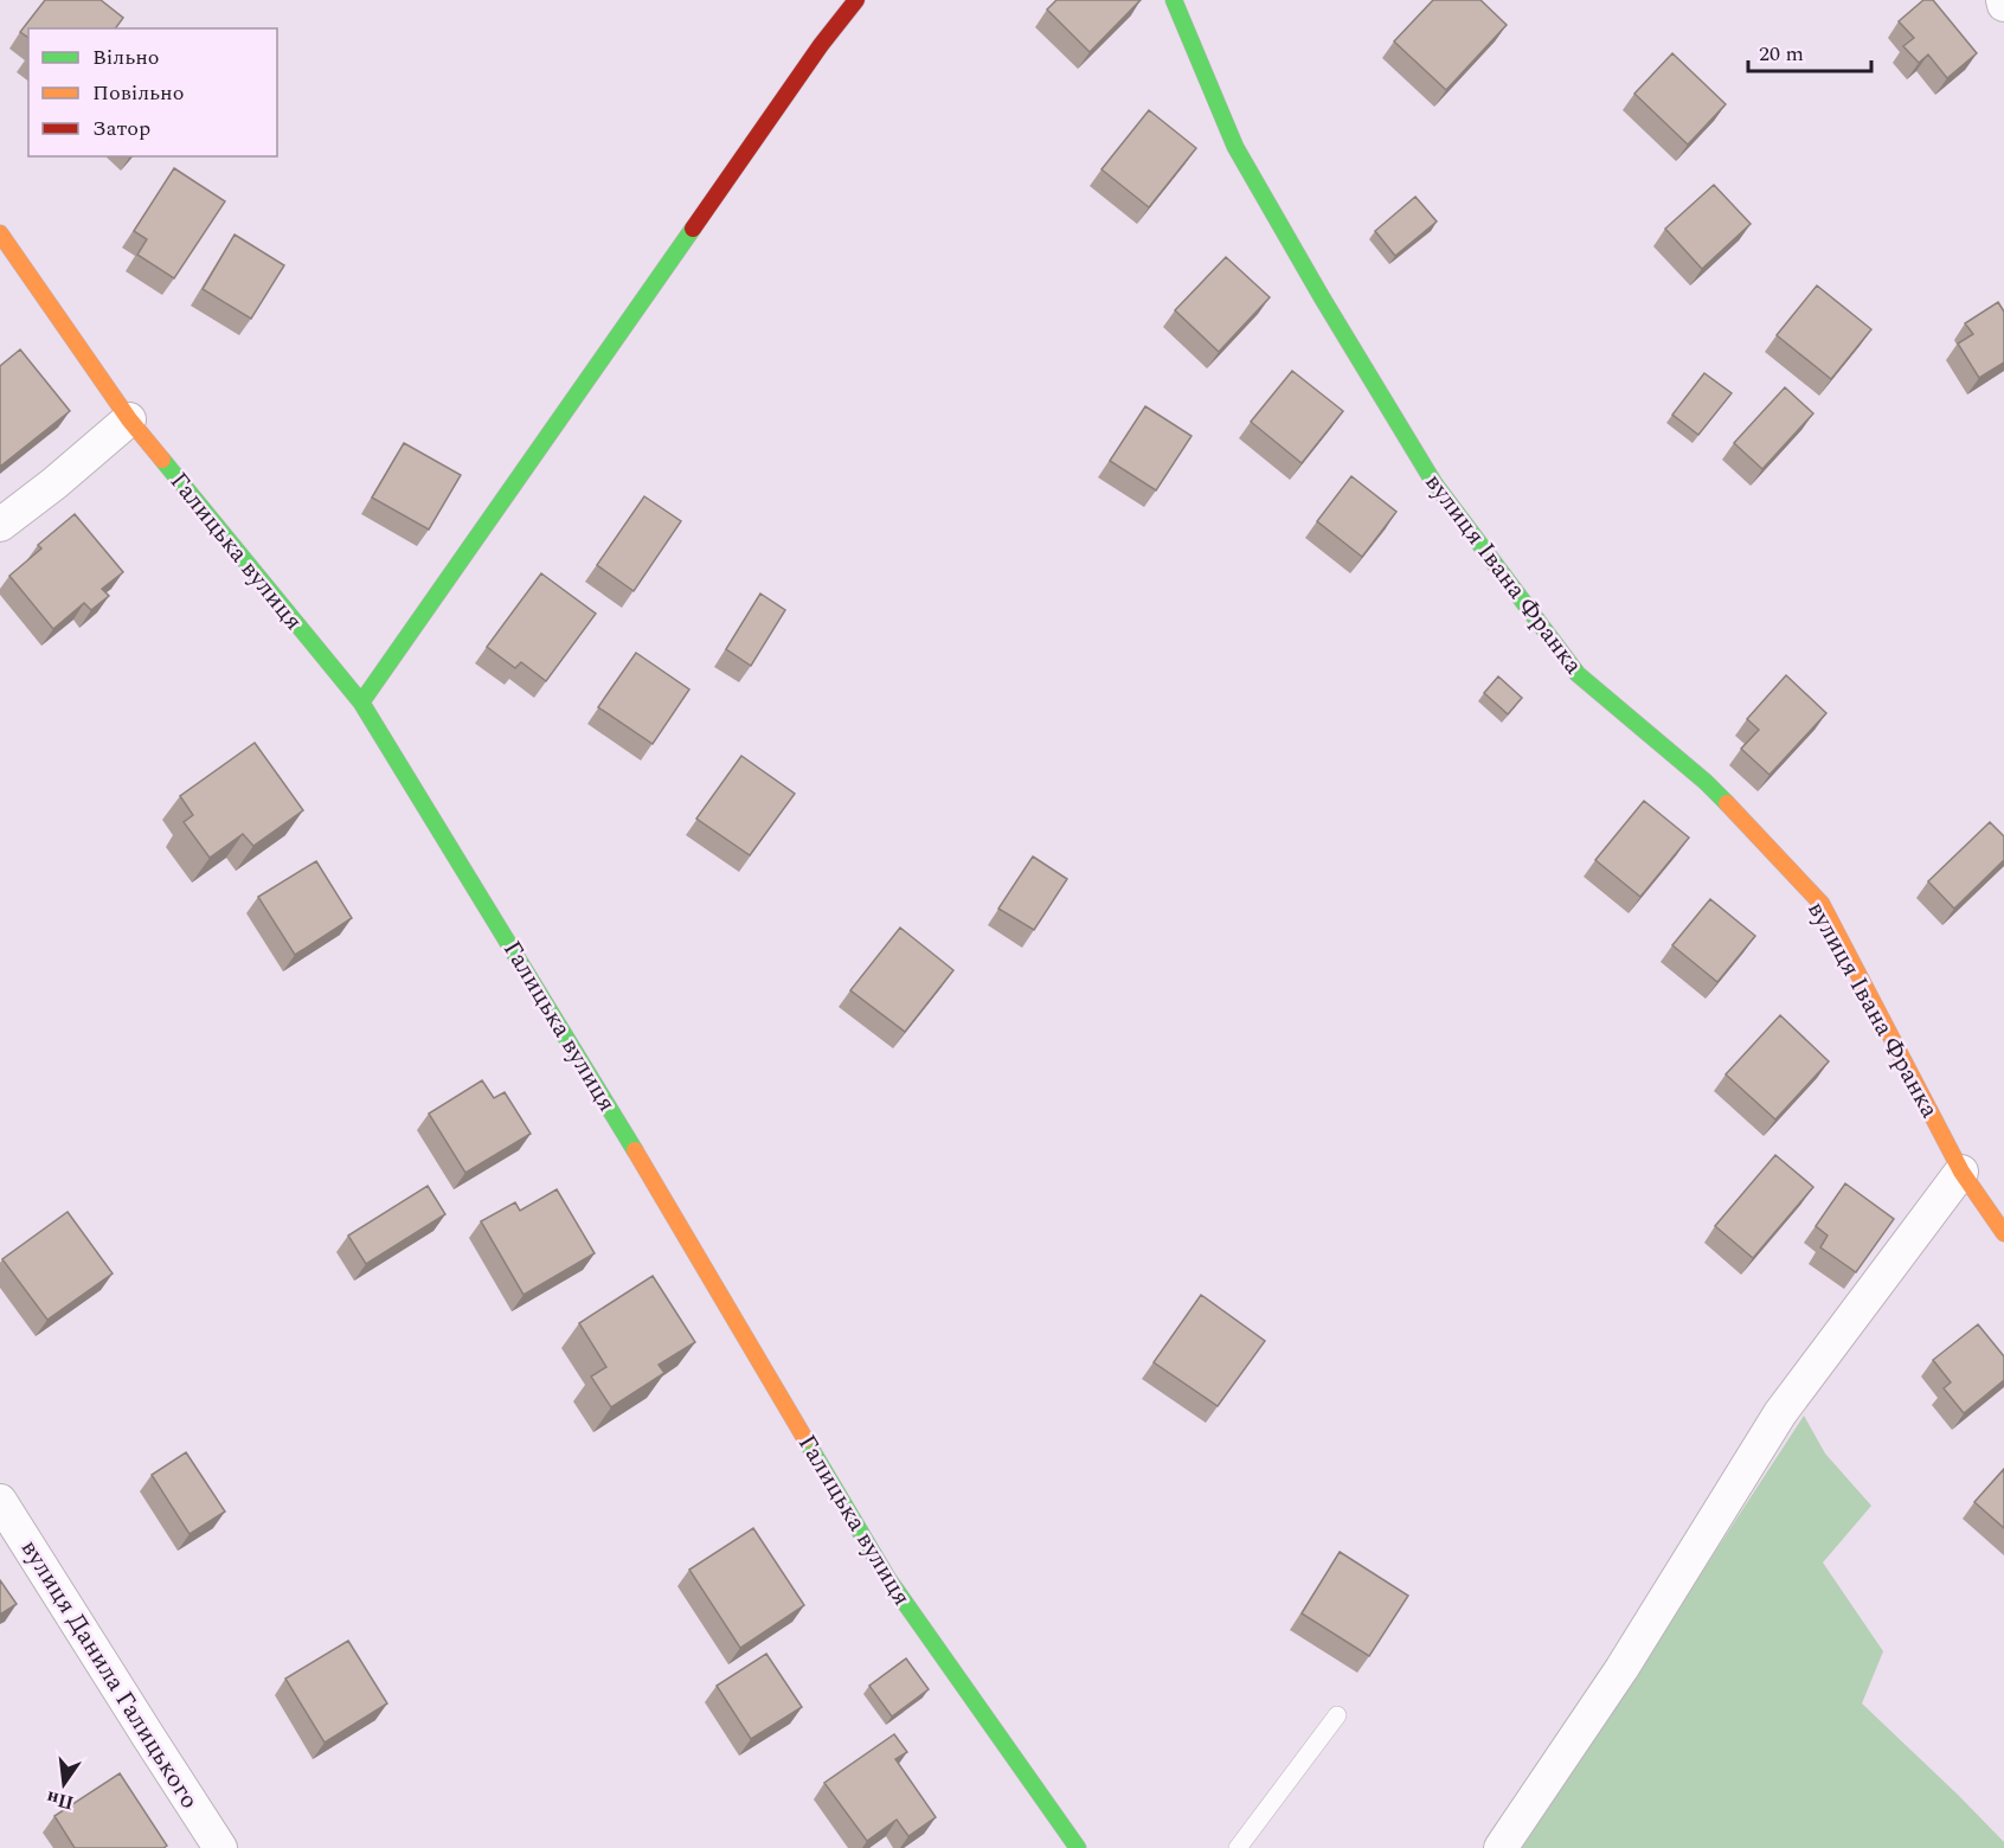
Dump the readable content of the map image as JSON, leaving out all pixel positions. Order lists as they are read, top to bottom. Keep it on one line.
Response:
{"streets":{"street":["Галицька вулиця","вулиця Івана Франка","вулиця Данила Галицького"]},"legend":["Вільно","Повільно","Затор"],"scale_bar":"20 m","north":"bottom"}
